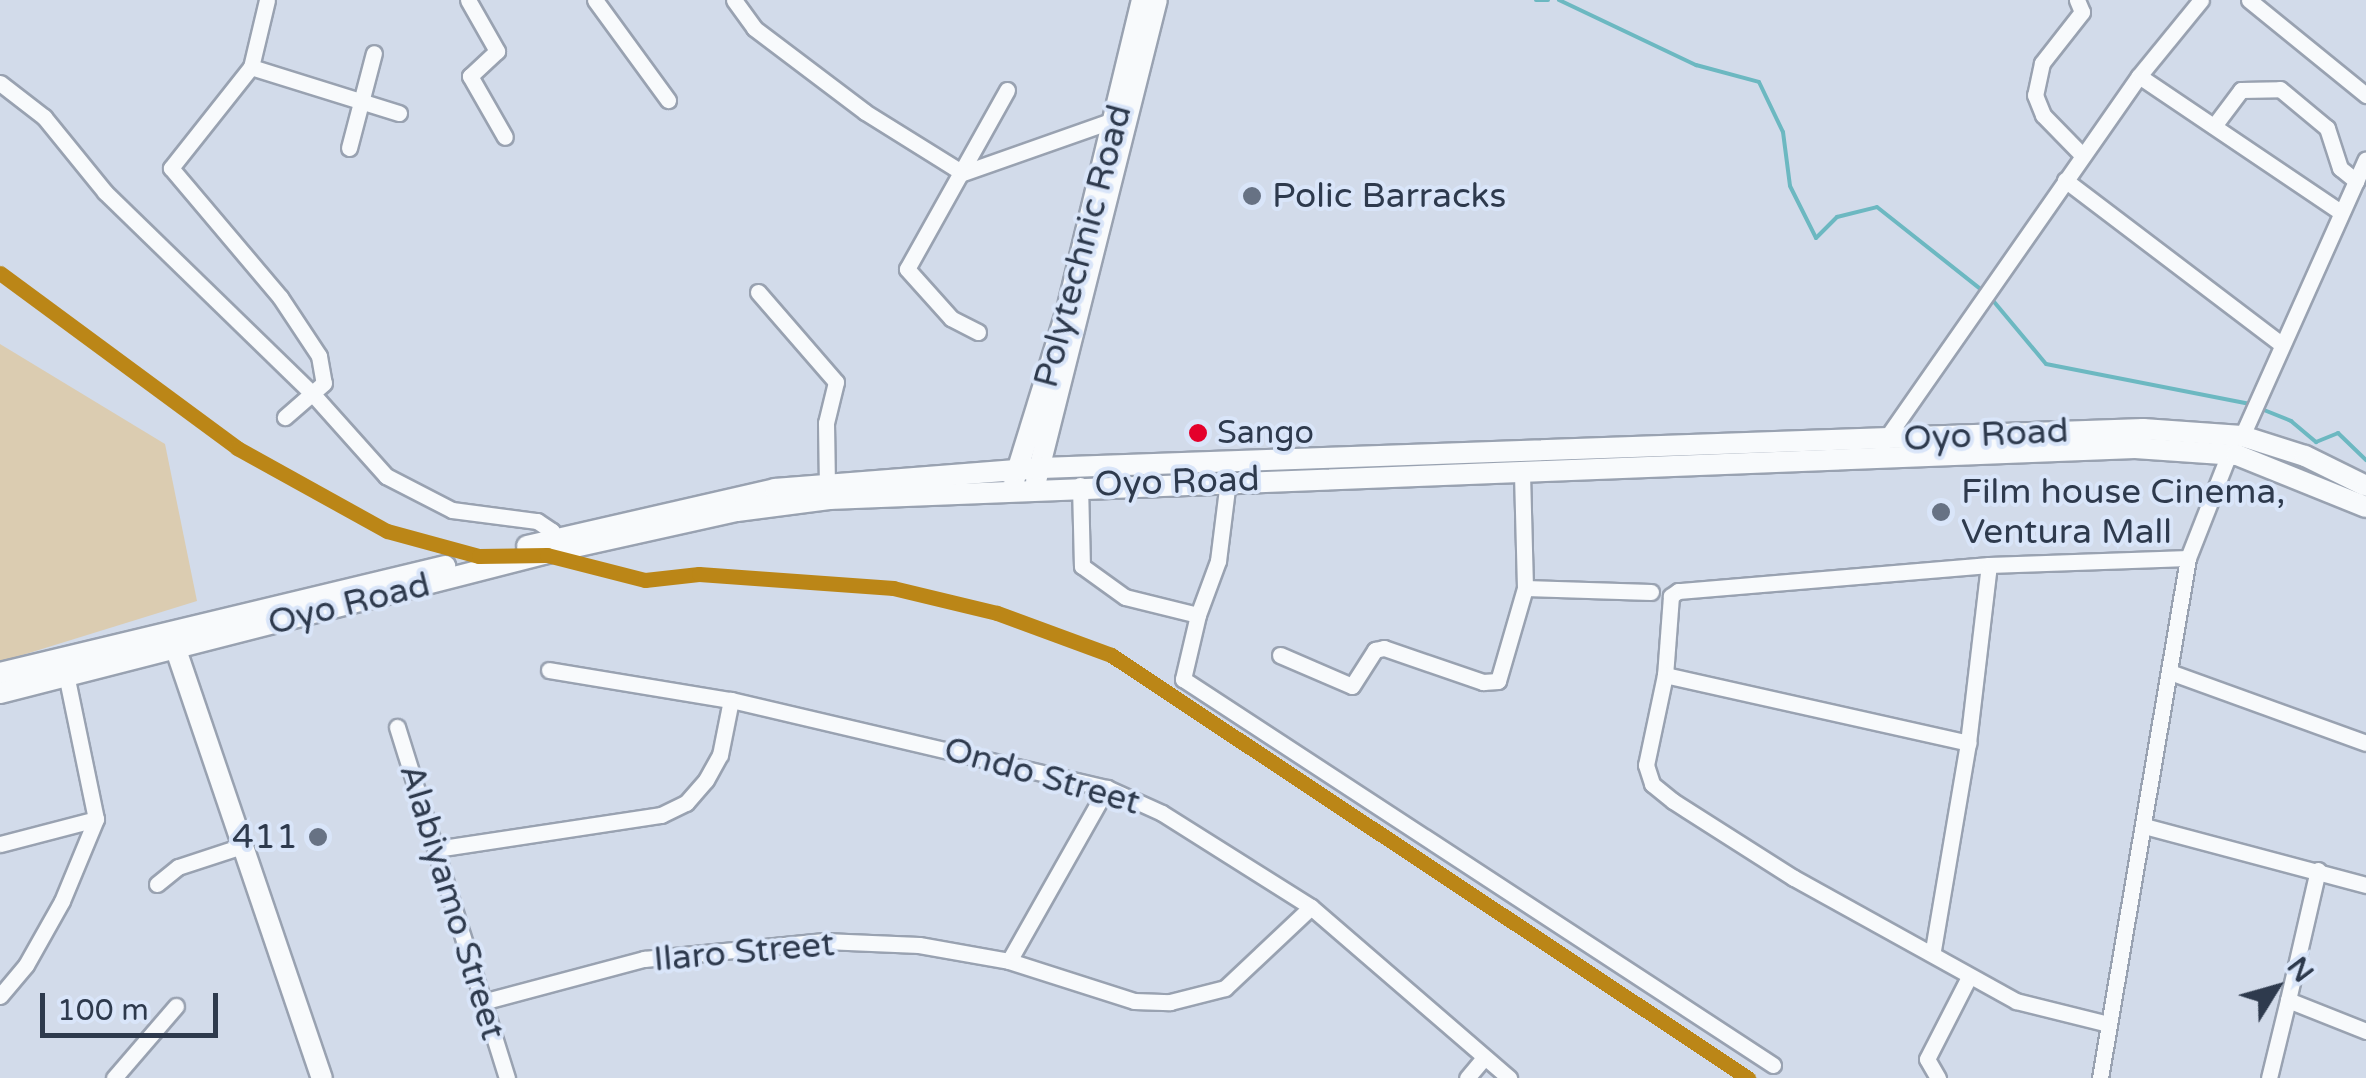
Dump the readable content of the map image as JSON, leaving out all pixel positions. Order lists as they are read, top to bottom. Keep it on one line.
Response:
{"streets":{"main road":["Polytechnic Road","Oyo Road"],"street":["Ondo Street","Alabiyamo Street","Ilaro Street"]},"crossings":[["Polytechnic Road","Oyo Road"],["Ondo Street","Ilaro Street"],["Alabiyamo Street","Ilaro Street"]],"places":["Polic Barracks","Sango","Film house Cinema, Ventura Mall","411"],"scale_bar":"100 m","north":"top right"}
